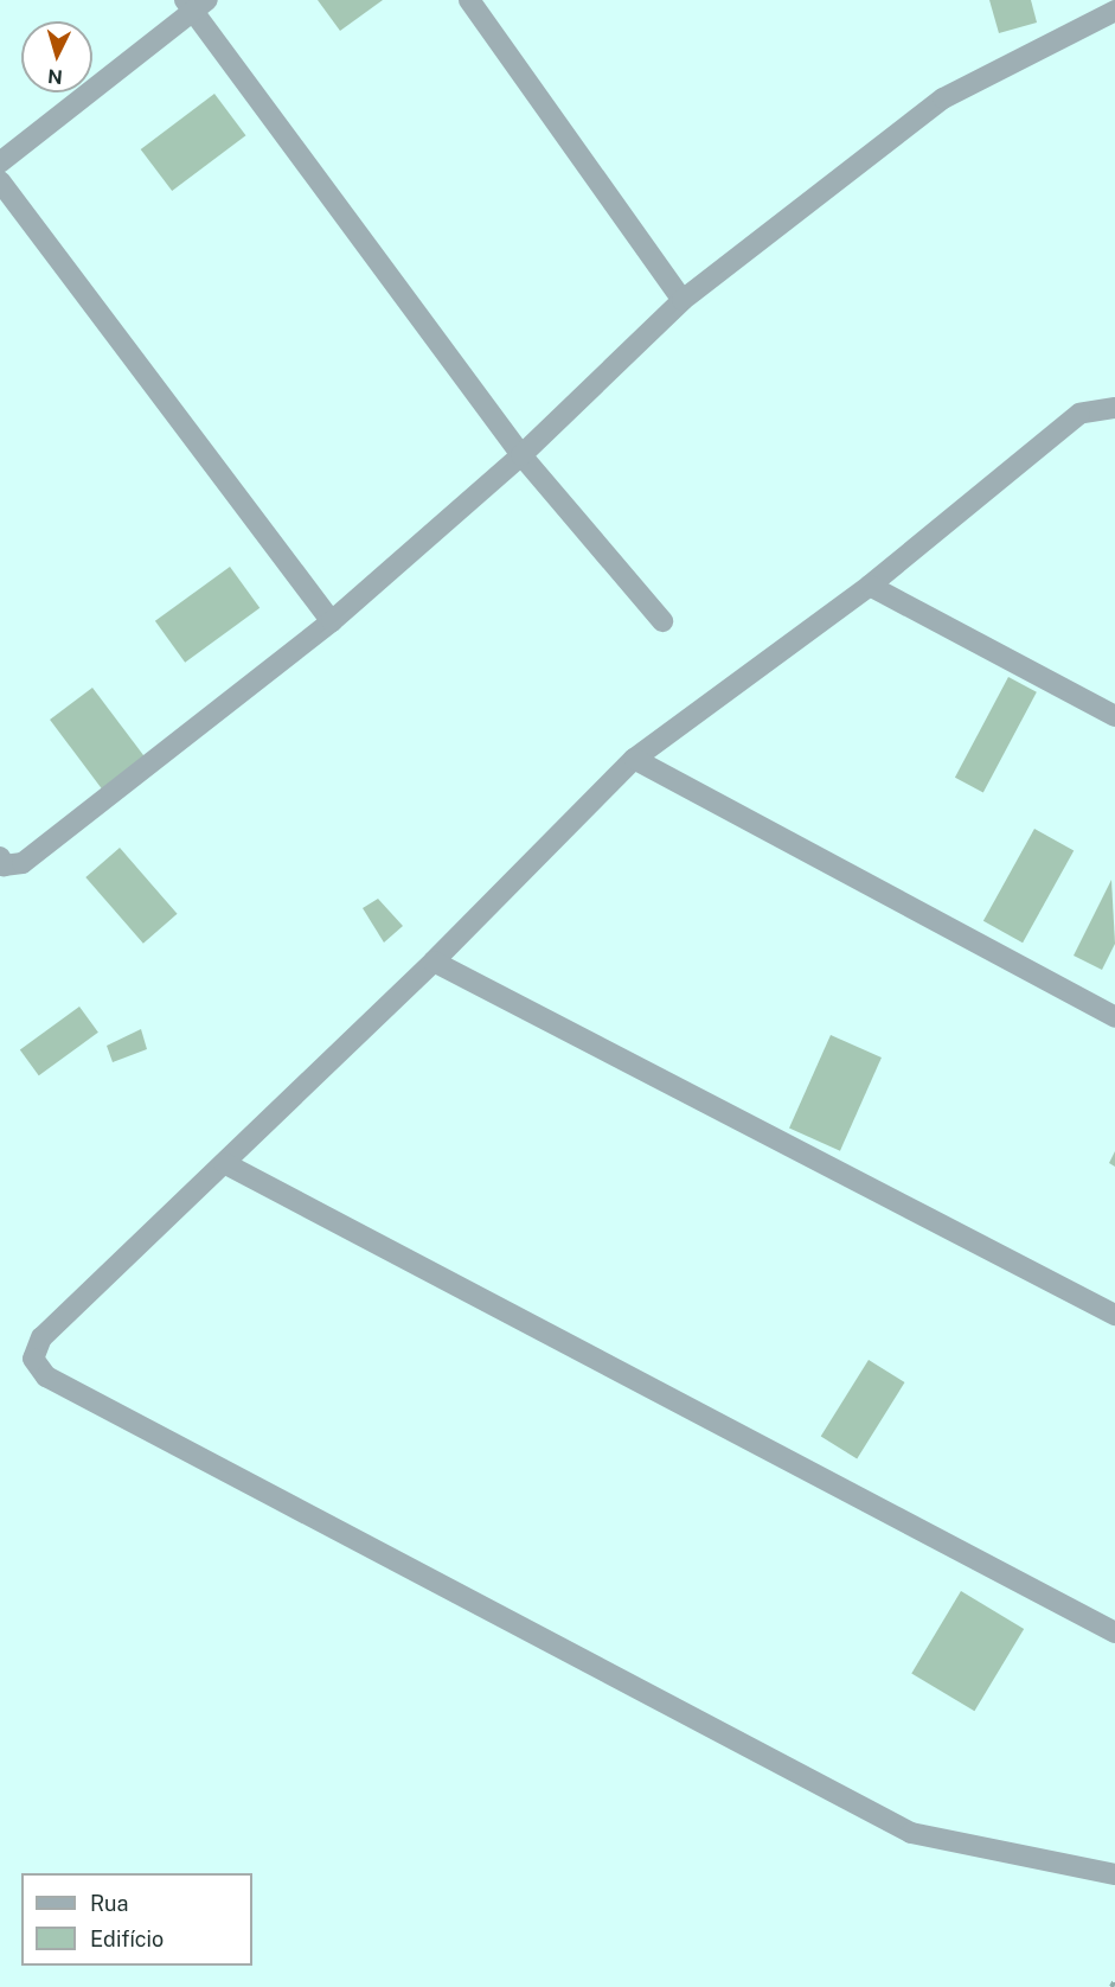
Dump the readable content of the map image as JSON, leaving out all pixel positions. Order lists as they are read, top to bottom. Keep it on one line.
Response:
{"legend":["Rua","Edifício"],"north":"bottom"}
